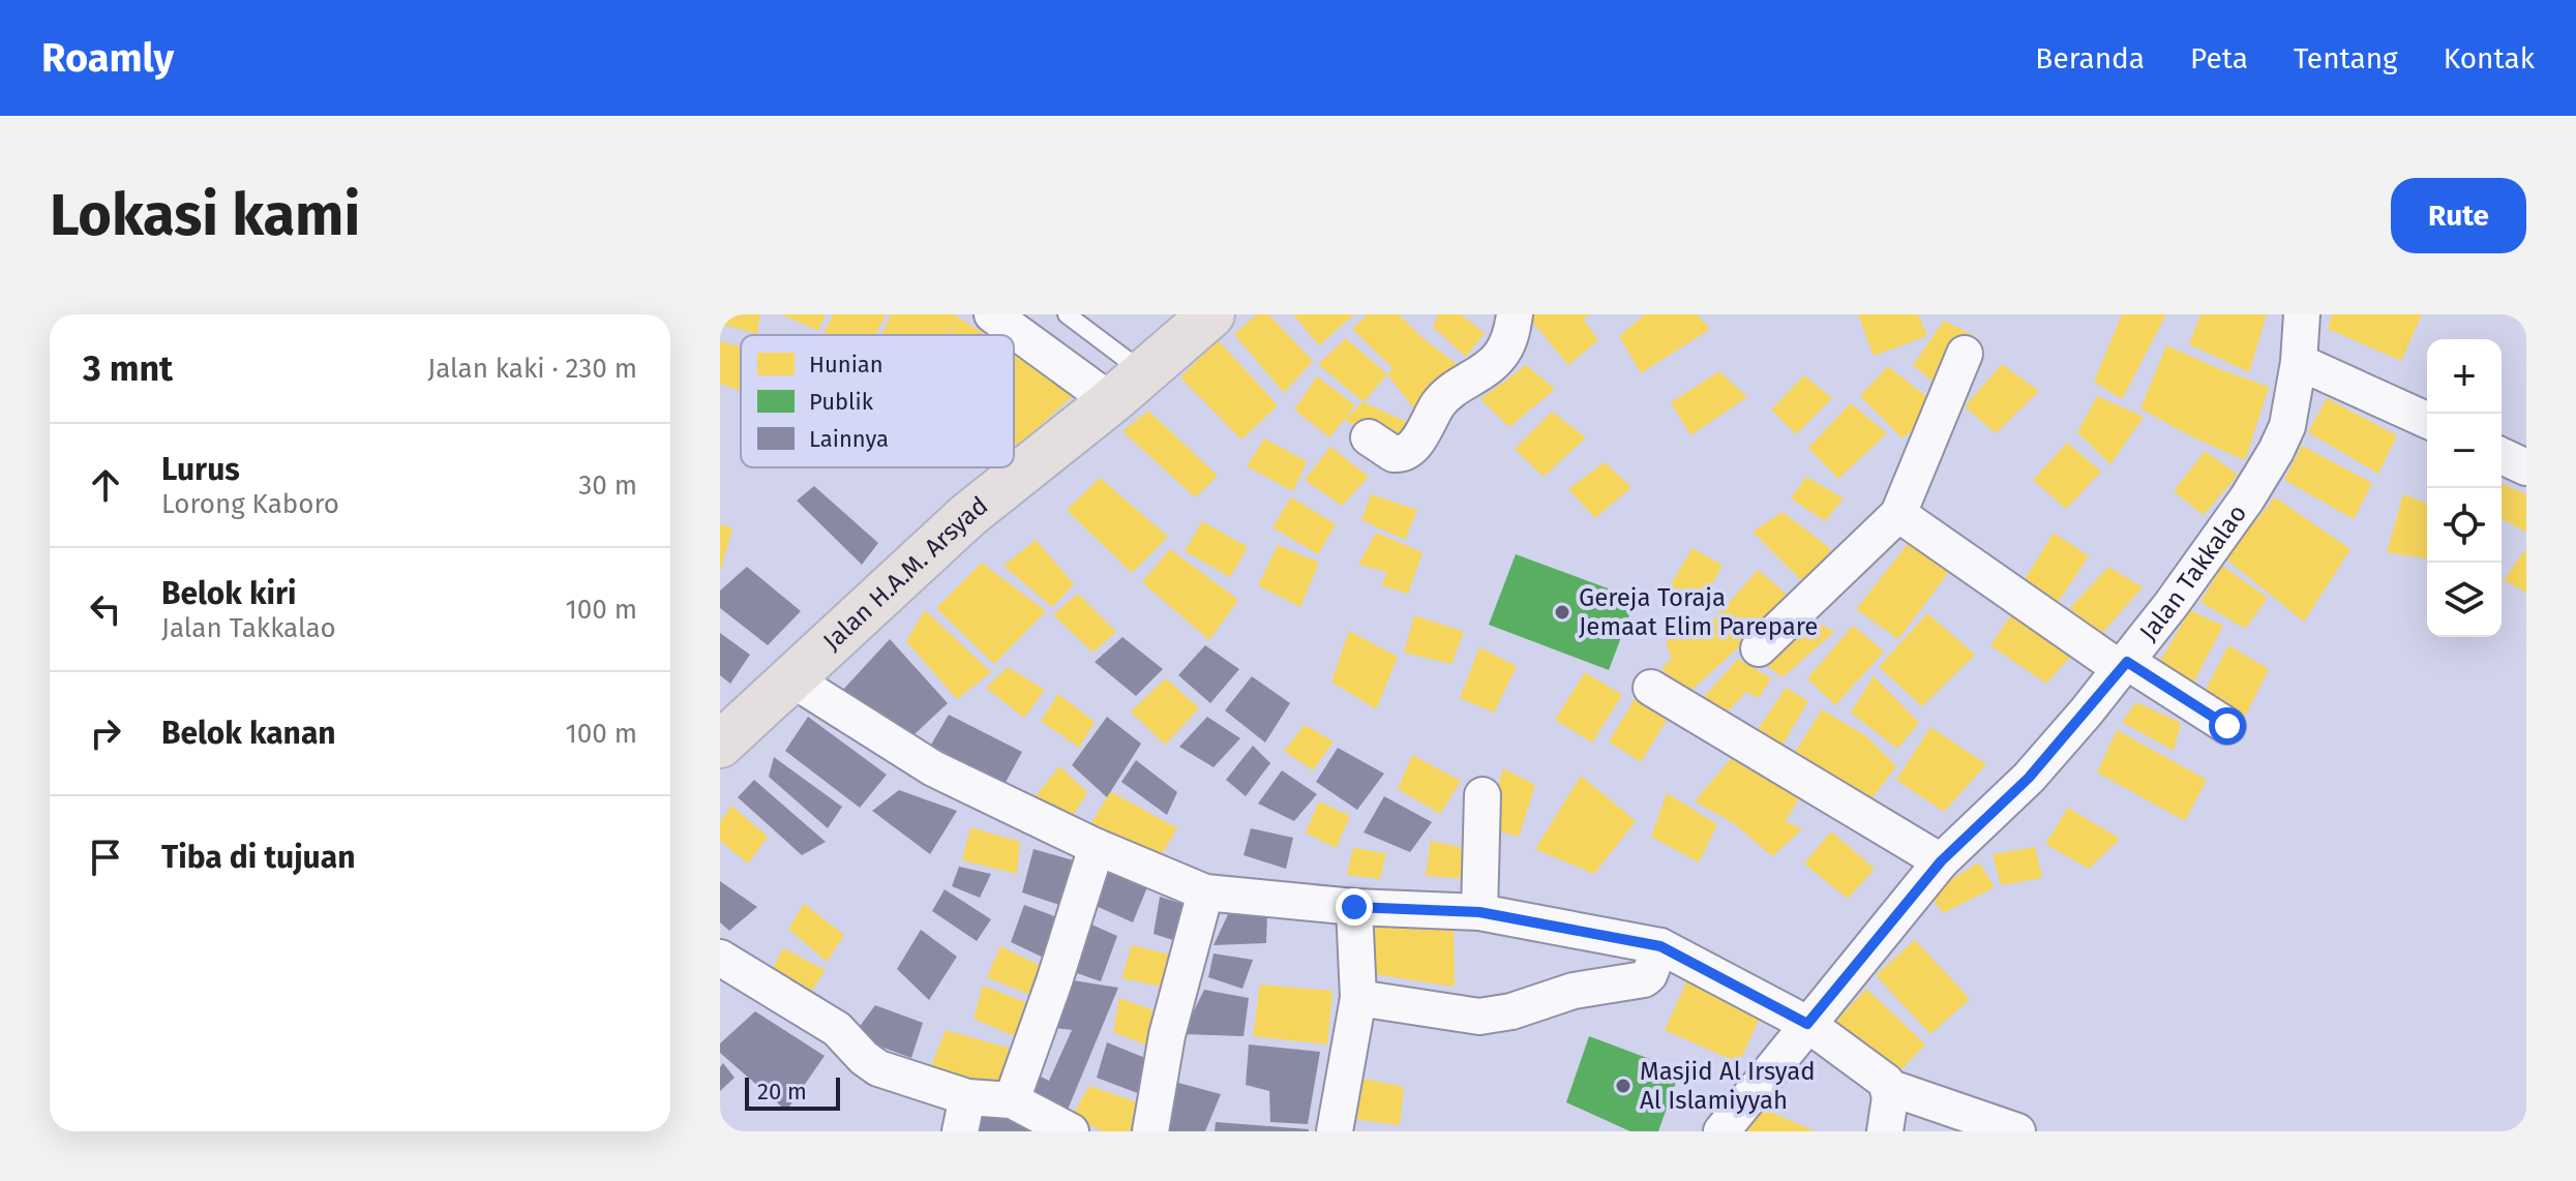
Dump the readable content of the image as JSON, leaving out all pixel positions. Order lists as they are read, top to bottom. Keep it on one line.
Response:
{"streets":{"highway":["Jalan H.A.M. Arsyad"],"street":["Jalan Takkalao"]},"places":["Gereja Toraja Jemaat Elim Parepare","Masjid Al Irsyad Al Islamiyyah"],"legend":["Hunian","Publik","Lainnya"],"scale_bar":"20 m","page":{"header":"Roamly","nav":["Beranda","Peta","Tentang","Kontak"],"buttons":"Rute","title":"Lokasi kami","heading":["3 mnt","Jalan kaki · 230 m"],"map_buttons":["+","−"],"list":[["Lurus","Lorong Kaboro","30 m"],["Belok kiri","Jalan Takkalao","100 m"],["Belok kanan","100 m"],"Tiba di tujuan"],"scale":"20 m"}}
